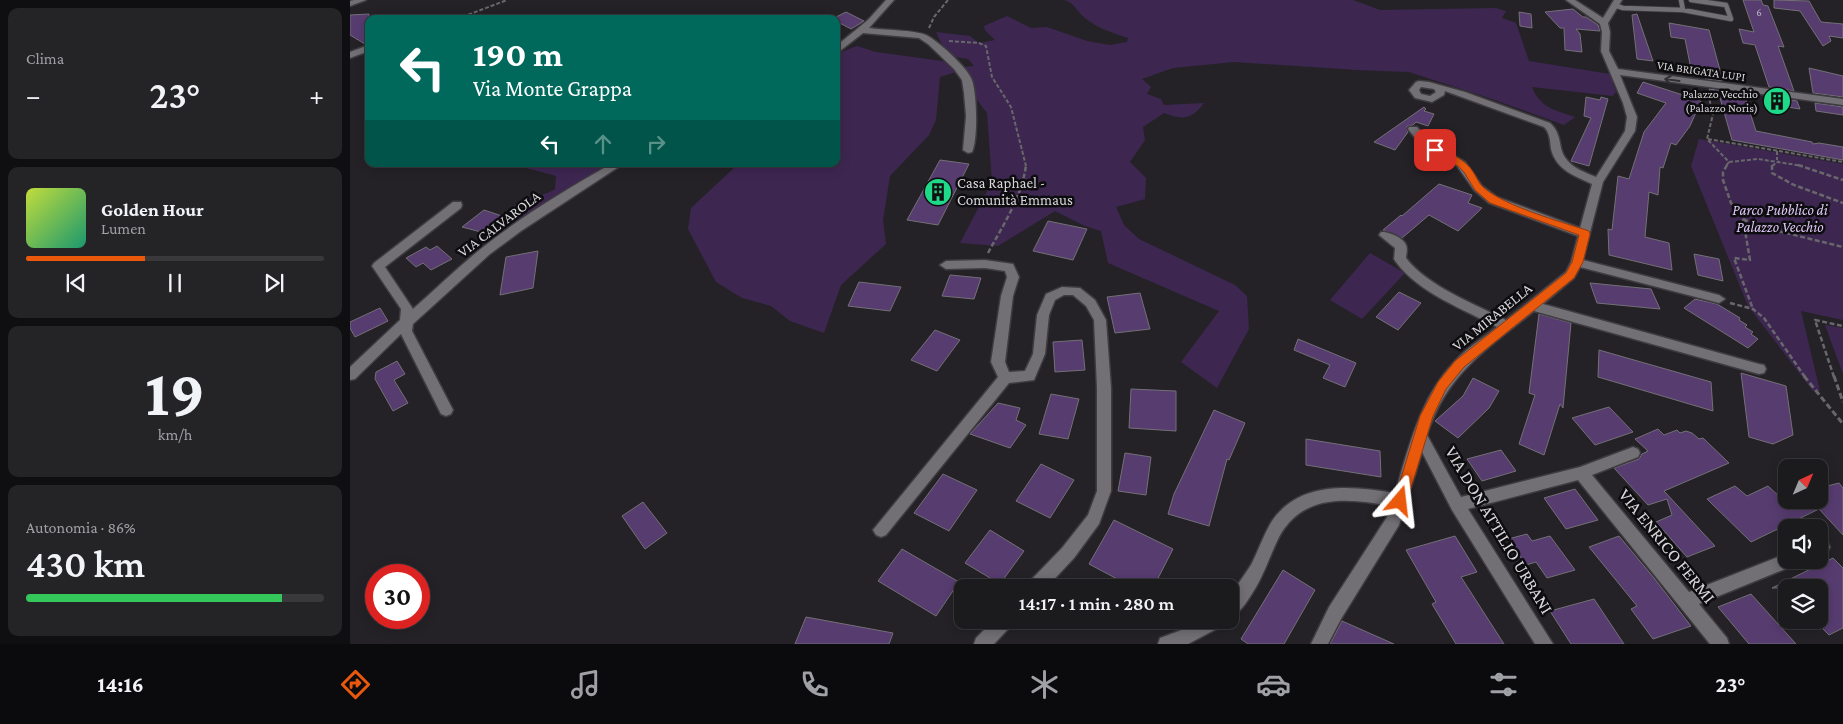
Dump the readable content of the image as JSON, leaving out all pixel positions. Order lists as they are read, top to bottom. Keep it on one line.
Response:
{"streets":{"street":["VIA BRIGATA LUPI","VIA CALVAROLA","VIA MIRABELLA","VIA DON ATTILIO URBANI","VIA ENRICO FERMI"]},"crossings":[["VIA BRIGATA LUPI","VIA MIRABELLA"],["VIA MIRABELLA","VIA DON ATTILIO URBANI"]],"one_way":["VIA BRIGATA LUPI"],"parks":["Parco Pubblico di Palazzo Vecchio"],"places":{"building":["Palazzo Vecchio (Palazzo Noris)","Casa Raphael - Comunità Emmaus"]},"house_numbers":["6"],"north":"top right","page":{"tile":["Clima",["19","km/h"],["Autonomia · 86%","430 km"]],"turn":["190 m","Via Monte Grappa"],"heat":["−","23°","+"],"song":["Golden Hour","Lumen"],"limit":"30","trip":"14:17 · 1 min · 280 m","tabs":["14:16","23°"]}}
